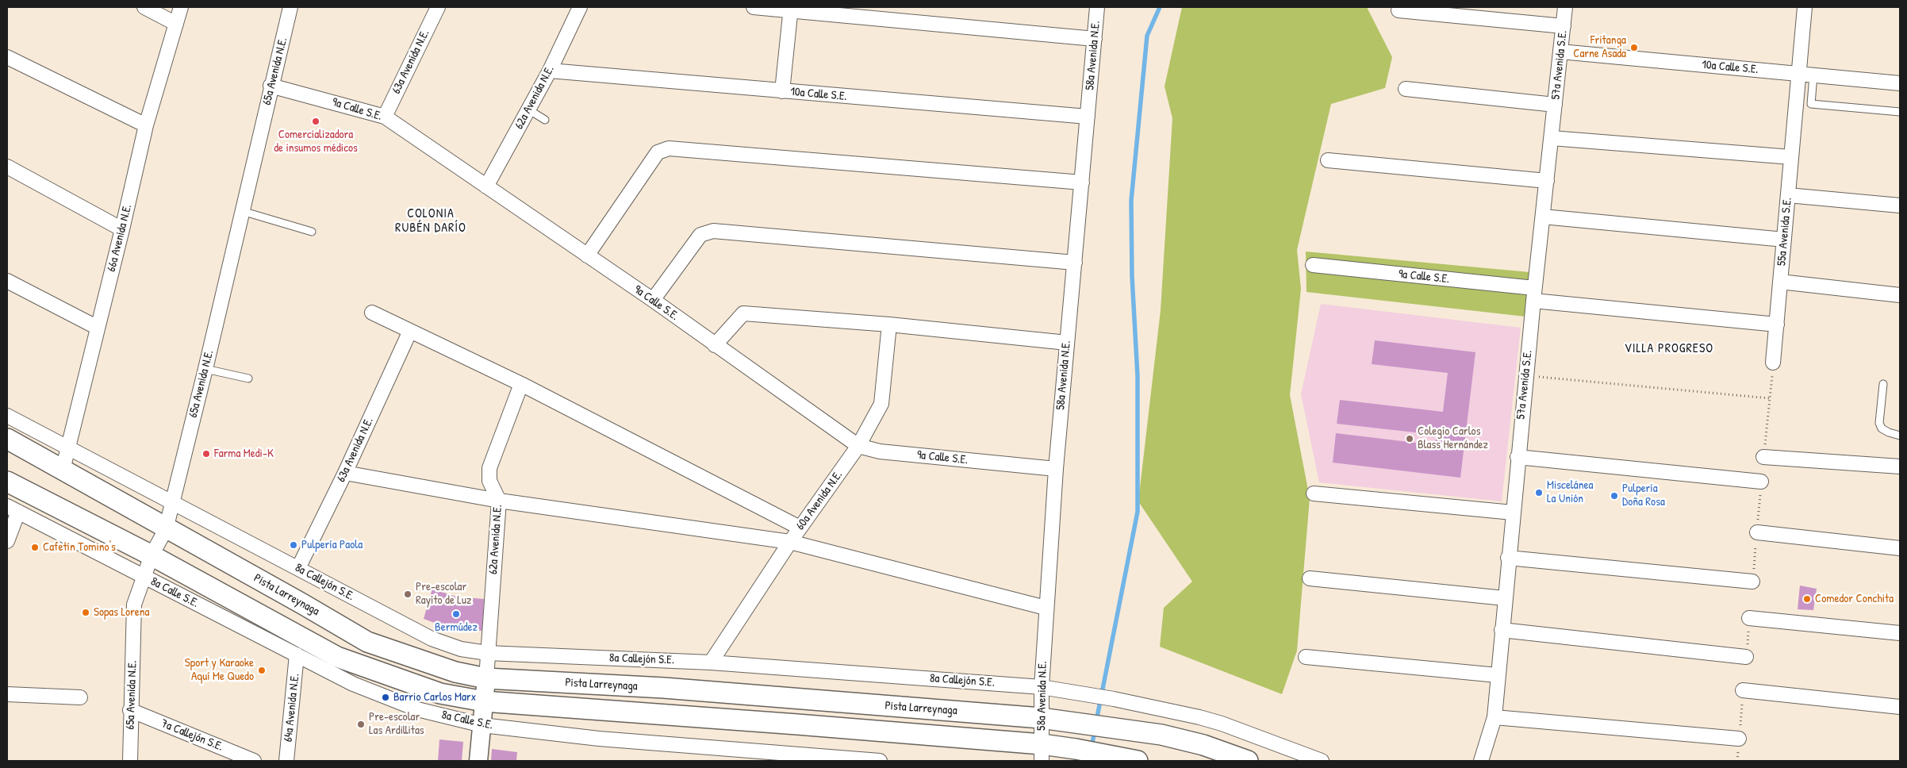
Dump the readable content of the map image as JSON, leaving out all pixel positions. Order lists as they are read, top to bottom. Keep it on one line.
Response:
{"streets":{"main road":["Pista Larreynaga"],"street":["58a Avenida N.E.","63a Avenida N.E.","57a Avenida S.E.","10a Calle S.E.","65a Avenida N.E.","62a Avenida N.E.","9a Calle S.E.","55a Avenida S.E.","66a Avenida N.E.","60a Avenida N.E.","8a Callejón S.E.","8a Calle S.E.","64a Avenida N.E.","7a Callejón S.E."]},"crossings":[["58a Avenida N.E.","10a Calle S.E."],["58a Avenida N.E.","9a Calle S.E."],["58a Avenida N.E.","8a Callejón S.E."],["58a Avenida N.E.","Pista Larreynaga"],["63a Avenida N.E.","9a Calle S.E."],["63a Avenida N.E.","8a Callejón S.E."],["57a Avenida S.E.","10a Calle S.E."],["57a Avenida S.E.","9a Calle S.E."],["10a Calle S.E.","62a Avenida N.E."],["10a Calle S.E.","55a Avenida S.E."],["65a Avenida N.E.","9a Calle S.E."],["65a Avenida N.E.","8a Callejón S.E."],["65a Avenida N.E.","8a Calle S.E."],["65a Avenida N.E.","Pista Larreynaga"],["65a Avenida N.E.","7a Callejón S.E."],["62a Avenida N.E.","9a Calle S.E."],["62a Avenida N.E.","8a Callejón S.E."],["62a Avenida N.E.","Pista Larreynaga"],["9a Calle S.E.","55a Avenida S.E."],["9a Calle S.E.","60a Avenida N.E."],["66a Avenida N.E.","8a Callejón S.E."],["66a Avenida N.E.","Pista Larreynaga"],["60a Avenida N.E.","8a Callejón S.E."],["8a Calle S.E.","64a Avenida N.E."]],"districts":["COLONIA RUBÉN DARÍO","VILLA PROGRESO"],"places":["Fritanga Carne Asada","Comercializadora de insumos médicos","Colegio Carlos Blass Hernández","Farma Medi-K","Miscelánea La Unión","Pulpería Doña Rosa","Pulpería Paola","Cafetín Tomino's","Pre-escolar Rayito de Luz","Comedor Conchita","Sopas Lorena","Bermúdez","Sport y Karaoke Aquí Me Quedo","Barrio Carlos Marx","Pre-escolar Las Ardillitas"]}
